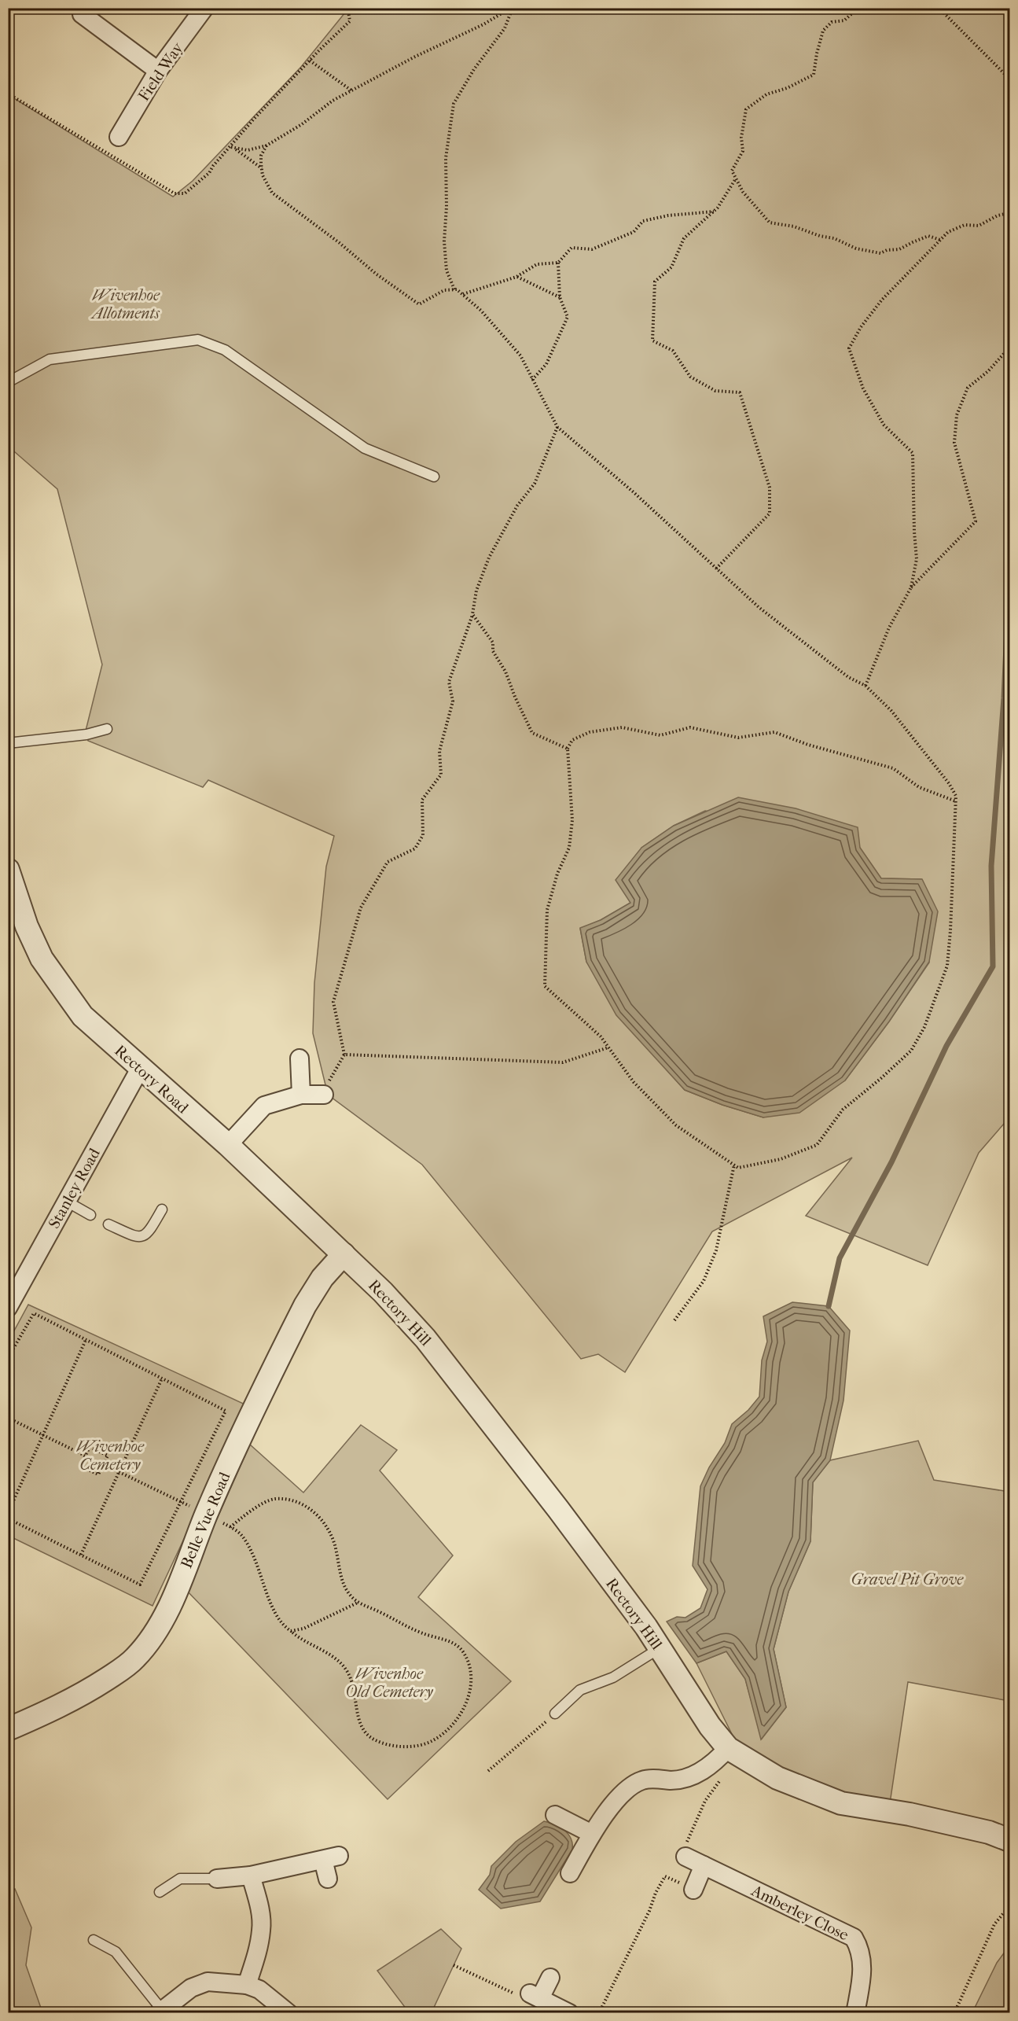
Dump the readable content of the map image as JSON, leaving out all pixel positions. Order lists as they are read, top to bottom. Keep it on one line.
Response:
{"streets":{"street":["Field Way","Rectory Road","Stanley Road","Rectory Hill","Belle Vue Road","Amberley Close"]},"crossings":[["Rectory Road","Stanley Road"],["Rectory Road","Rectory Hill"],["Rectory Road","Belle Vue Road"],["Rectory Hill","Belle Vue Road"]],"parks":["Wivenhoe Allotments","Wivenhoe Cemetery","Gravel Pit Grove","Wivenhoe Old Cemetery"]}
